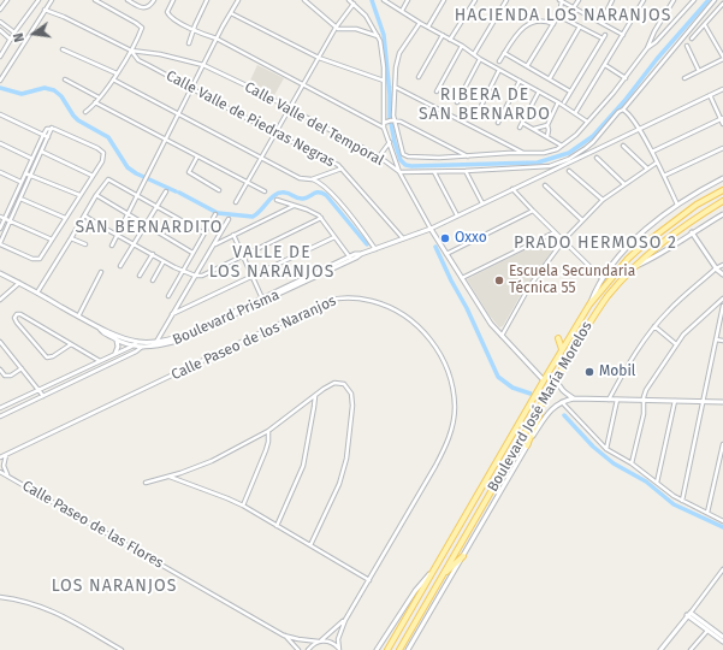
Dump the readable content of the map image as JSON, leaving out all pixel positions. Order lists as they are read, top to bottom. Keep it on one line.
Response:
{"streets":{"main road":["Boulevard José María Morelos"],"street":["Calle Valle de Piedras Negras","Calle Valle del Temporal","Boulevard Prisma","Calle Paseo de los Naranjos","Calle Paseo de las Flores"]},"crossings":[["Calle Valle de Piedras Negras","Calle Valle del Temporal"],["Calle Valle de Piedras Negras","Boulevard Prisma"],["Calle Valle del Temporal","Boulevard Prisma"],["Calle Valle del Temporal","Boulevard José María Morelos"],["Calle Paseo de los Naranjos","Calle Paseo de las Flores"]],"districts":["HACIENDA LOS NARANJOS","RIBERA DE SAN BERNARDO","SAN BERNARDITO","PRADO HERMOSO 2","VALLE DE LOS NARANJOS","LOS NARANJOS"],"places":["Oxxo","Escuela Secundaria Técnica 55","Mobil"],"north":"left"}
